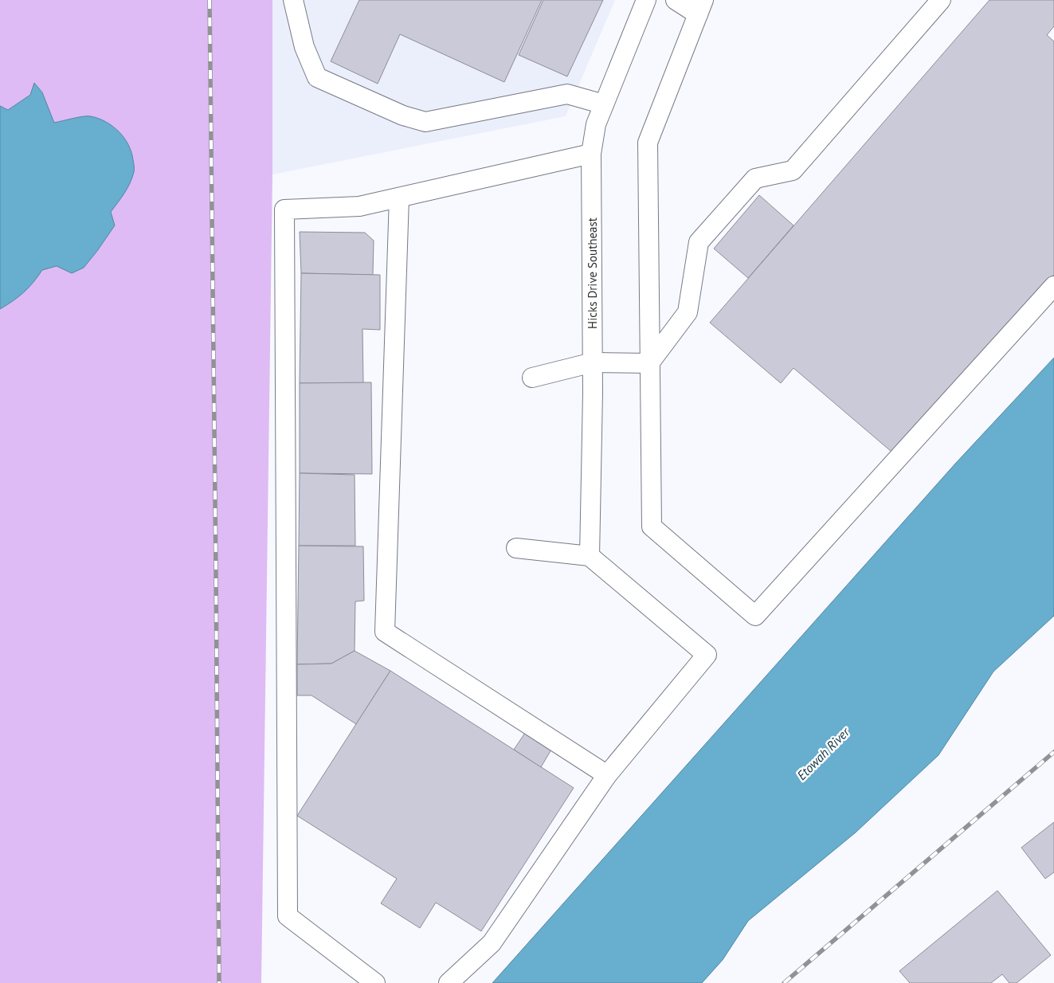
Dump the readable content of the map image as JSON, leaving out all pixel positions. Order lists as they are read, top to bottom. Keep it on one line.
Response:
{"streets":{"street":["Hicks Drive Southeast"]},"water":["Etowah River"]}
